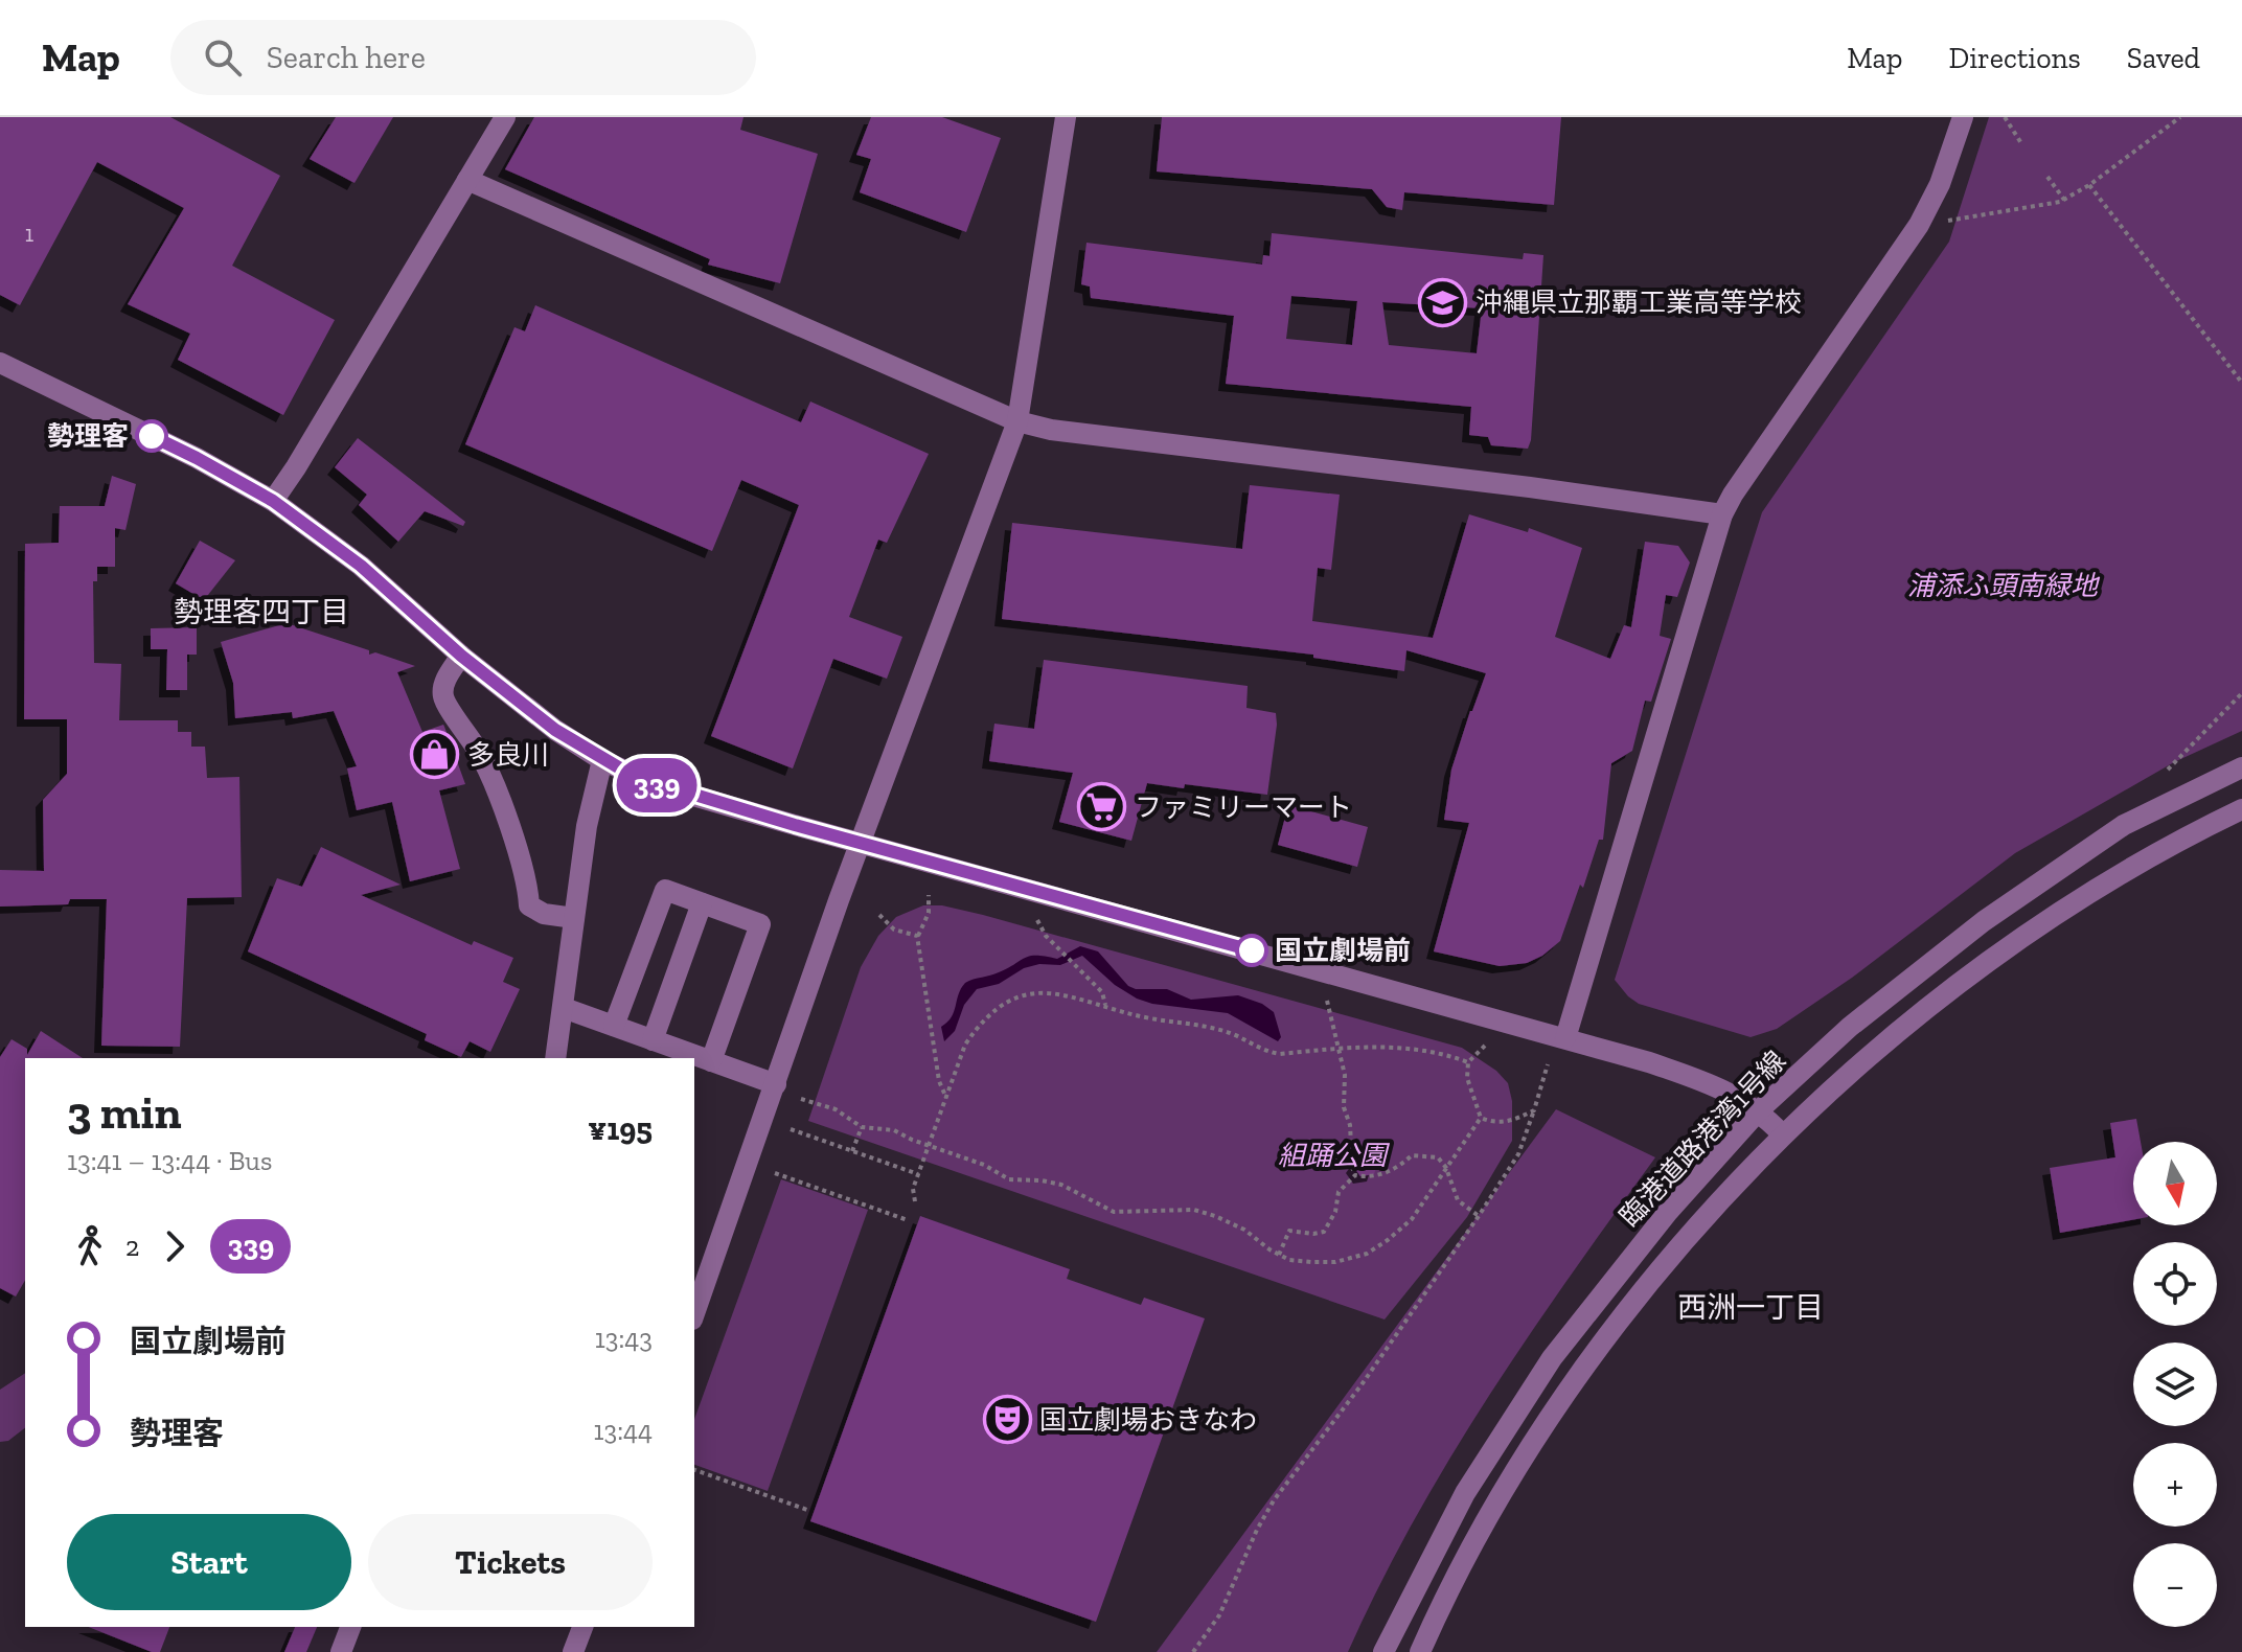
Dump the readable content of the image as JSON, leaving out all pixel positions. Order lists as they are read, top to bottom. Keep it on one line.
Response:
{"streets":{"street":["臨港道路港湾1号線"]},"districts":["勢理客四丁目","西洲一丁目"],"parks":["浦添ふ頭南緑地","組踊公園"],"places":{"school or university":["沖縄県立那覇工業高等学校"],"other":["勢理客","国立劇場前"],"shop":["多良川"],"supermarket":["ファミリーマート"],"theatre":["国立劇場おきなわ"]},"lines":["bus line 339"],"house_numbers":["1"],"north":"bottom","page":{"header":"Map","search":"Search here","nav":["Map","Directions","Saved"],"on_map":"339","heading":["3 min","13:41 – 13:44 · Bus","¥195"],"map_buttons":["+","−"],"legs":["2","339"],"list":[{"name":"国立劇場前","value":"13:43"},{"name":"勢理客","value":"13:44"}],"buttons":["Start","Tickets"]}}
